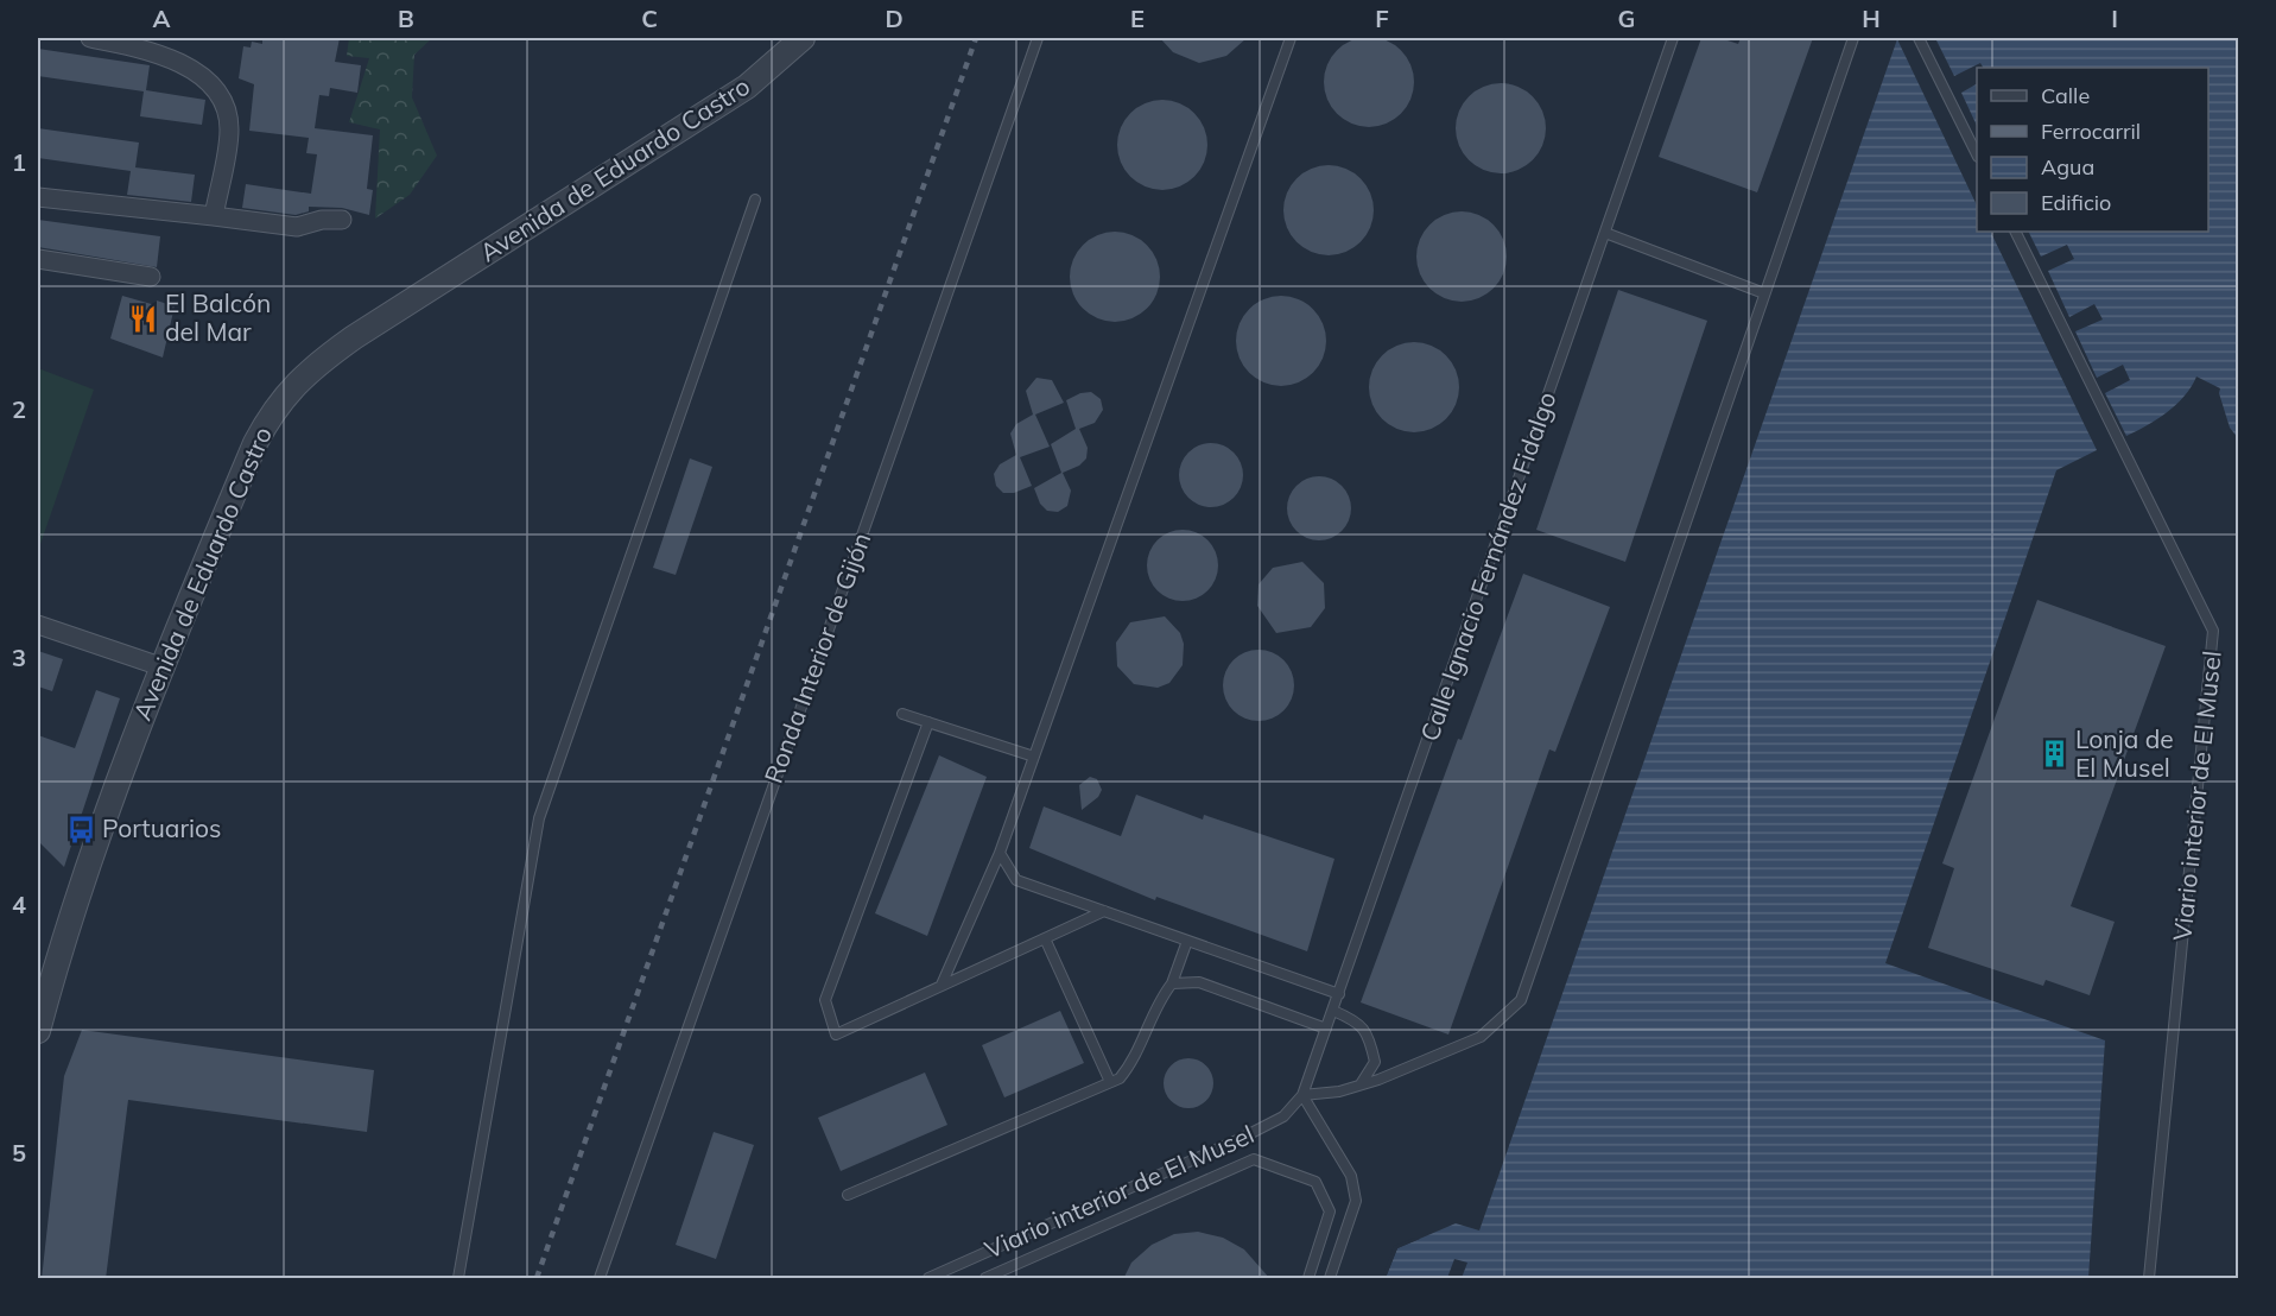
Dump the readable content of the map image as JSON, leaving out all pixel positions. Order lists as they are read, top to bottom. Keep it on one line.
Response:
{"streets":{"street":["Avenida de Eduardo Castro"],"lane":["Calle Ignacio Fernández Fidalgo","Ronda Interior de Gijón","Viario interior de El Musel"]},"crossings":[["Calle Ignacio Fernández Fidalgo","Viario interior de El Musel"]],"places":{"restaurant":["El Balcón del Mar"],"building":["Lonja de El Musel"],"bus stop":["Portuarios"]},"legend":["Calle","Ferrocarril","Agua","Edificio"],"grid":{"columns":["A","B","C","D","E","F","G","H","I"],"rows":["1","2","3","4","5"]}}
